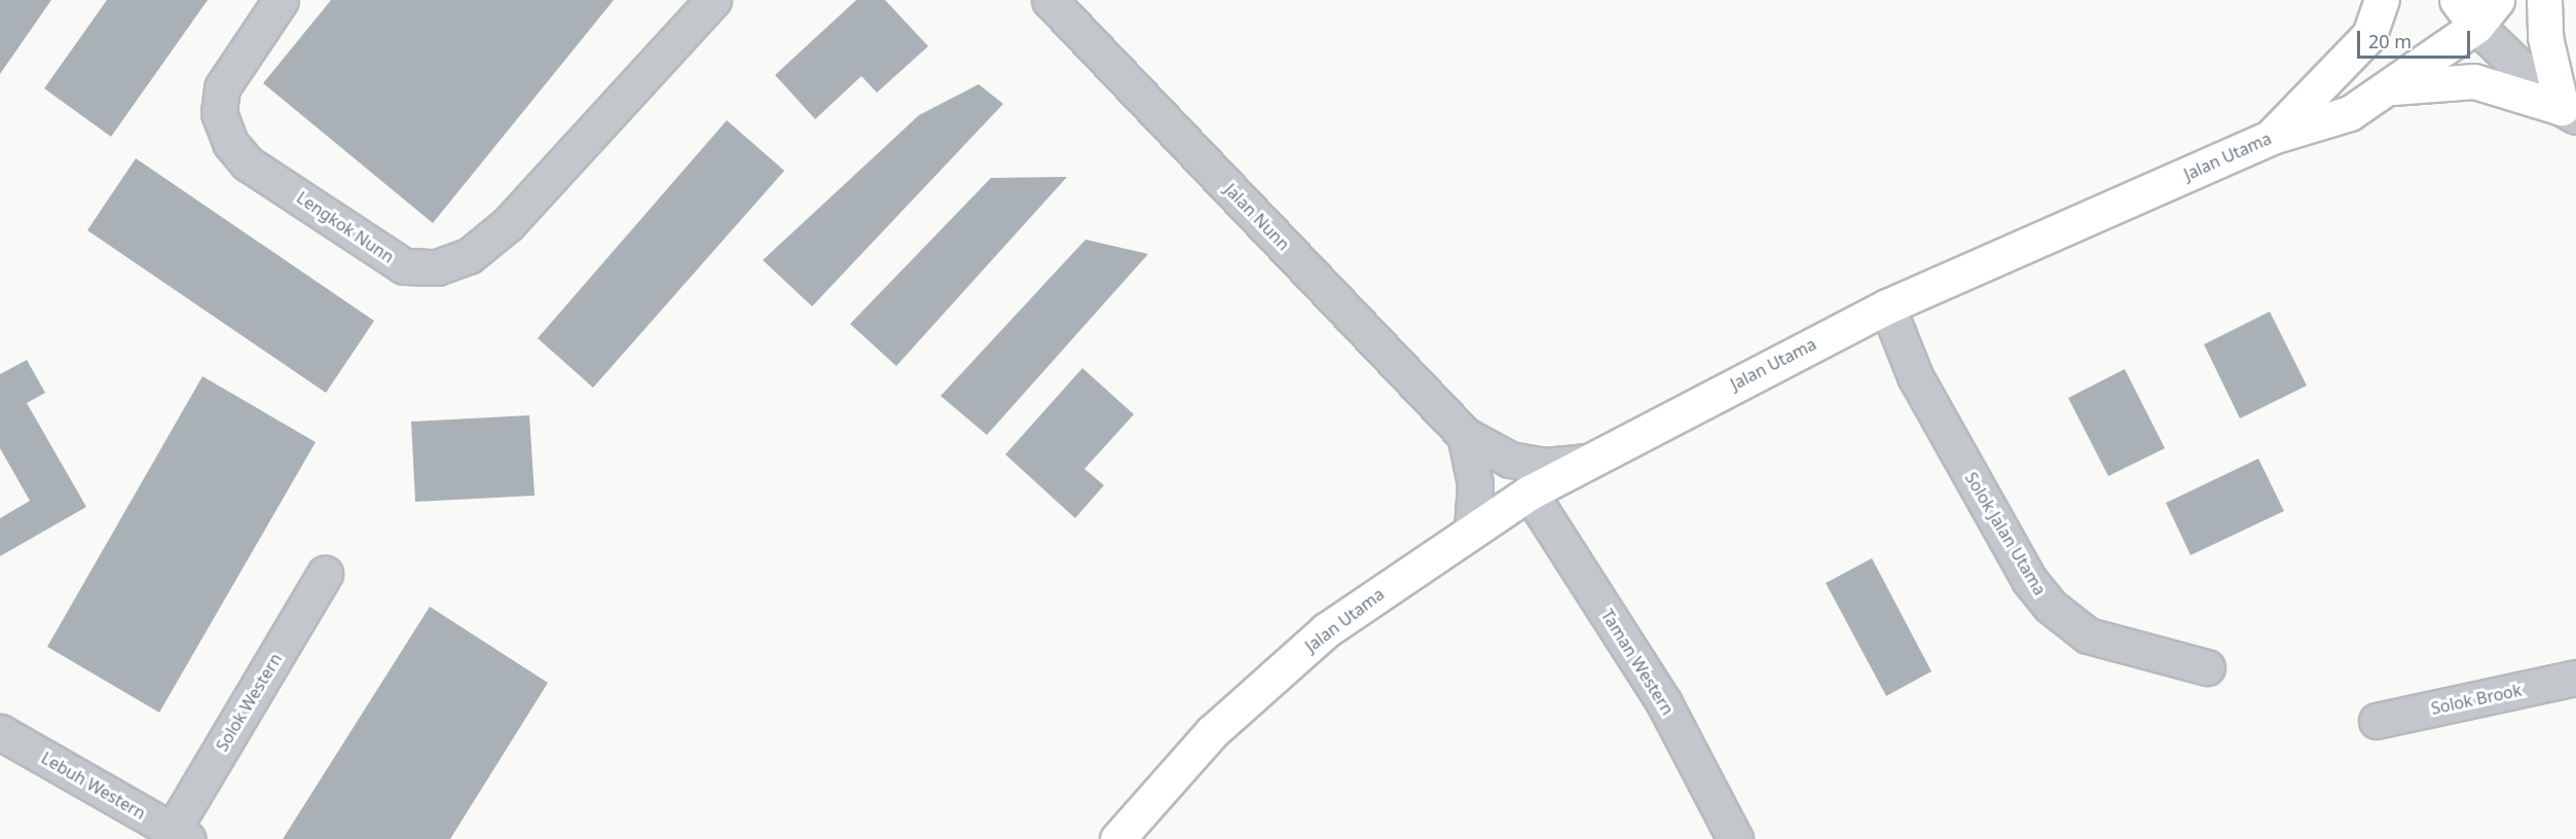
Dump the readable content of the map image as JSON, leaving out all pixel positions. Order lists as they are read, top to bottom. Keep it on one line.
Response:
{"streets":{"main road":["Jalan Utama"],"street":["Jalan Nunn","Lengkok Nunn","Solok Jalan Utama","Taman Western","Solok Brook","Solok Western","Lebuh Western"]},"crossings":[["Jalan Utama","Jalan Nunn"],["Jalan Utama","Solok Jalan Utama"],["Jalan Utama","Taman Western"],["Solok Western","Lebuh Western"]],"scale_bar":"20 m"}
